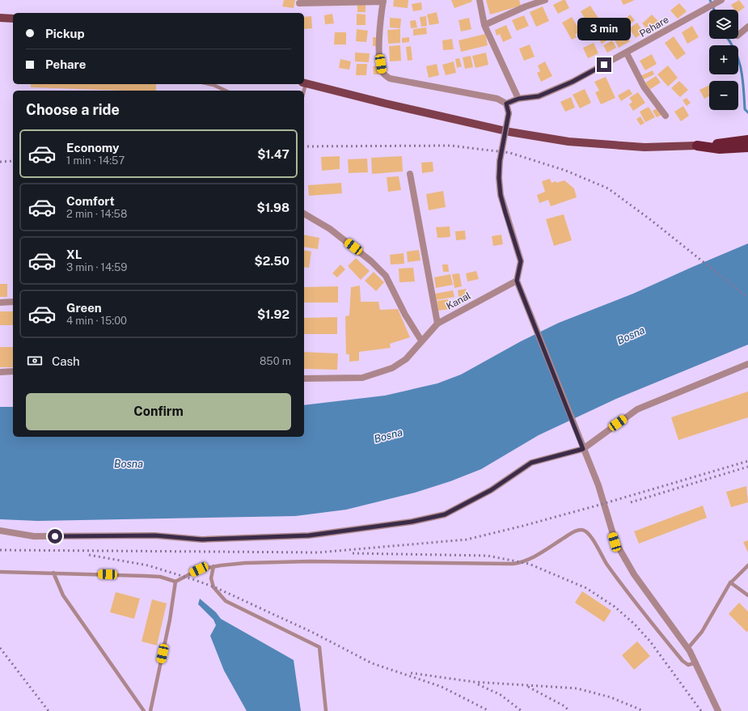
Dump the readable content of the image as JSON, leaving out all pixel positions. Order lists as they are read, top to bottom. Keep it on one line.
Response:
{"streets":{"street":["Pehare","Kanal"]},"water":["Bosna"],"page":{"map_buttons":["+","−"],"banner":["Pickup","Pehare"],"bubble":"3 min","heading":"Choose a ride","list":[{"name":"Economy","note":"1 min · 14:57","value":"$1.47"},{"name":"Comfort","note":"2 min · 14:58","value":"$1.98"},{"name":"XL","note":"3 min · 14:59","value":"$2.50"},{"name":"Green","note":"4 min · 15:00","value":"$1.92"}],"pay":["Cash","850 m"],"buttons":"Confirm"}}
